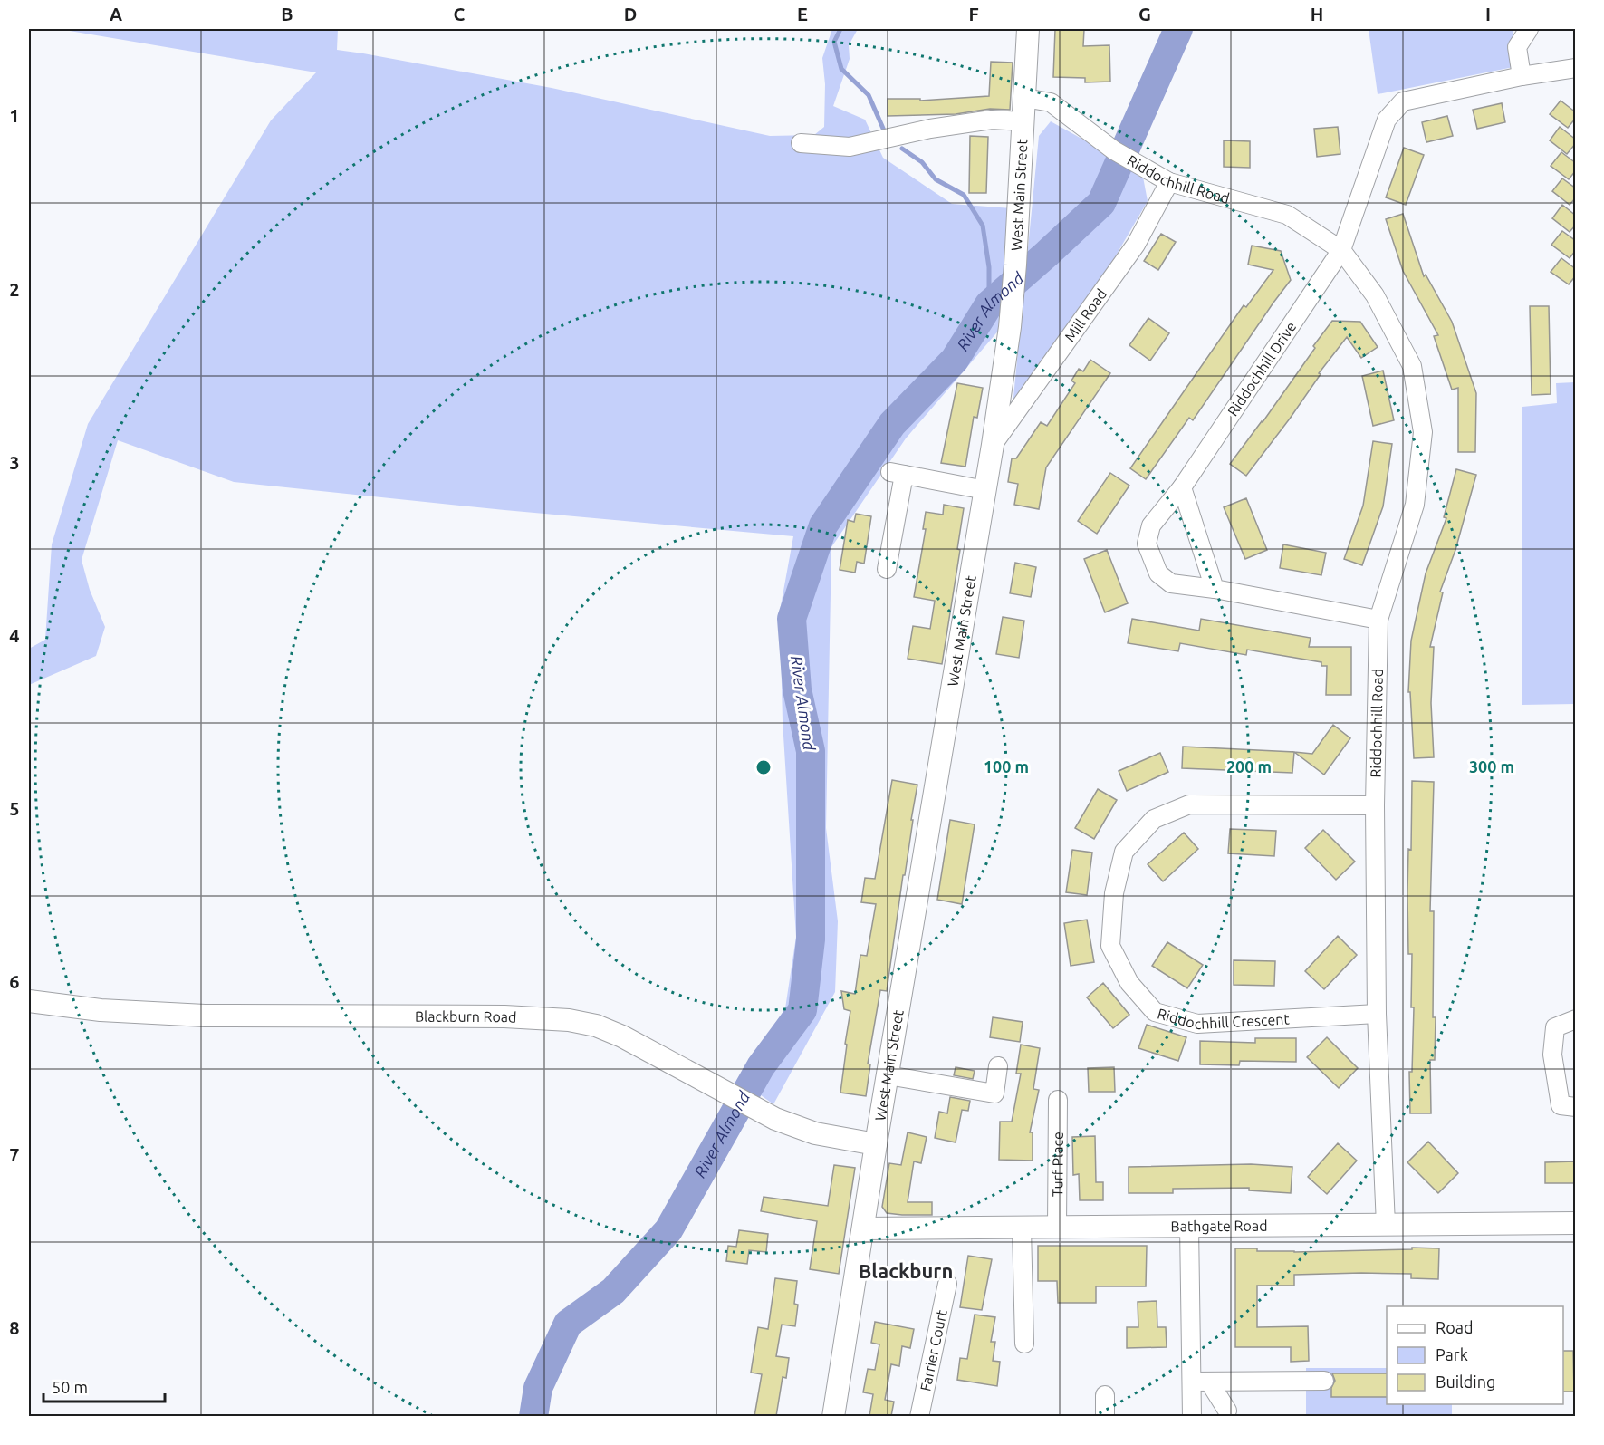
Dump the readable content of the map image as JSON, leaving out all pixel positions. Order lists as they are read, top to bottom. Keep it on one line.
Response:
{"streets":{"main road":["West Main Street","Blackburn Road","Bathgate Road"],"street":["Riddochhill Road","Mill Road","Riddochhill Drive","Riddochhill Crescent","Turf Place","Farrier Court"]},"crossings":[["Riddochhill Road","West Main Street"],["Riddochhill Road","Mill Road"],["Riddochhill Road","Riddochhill Drive"],["Riddochhill Road","Riddochhill Crescent"],["Riddochhill Road","Bathgate Road"],["West Main Street","Mill Road"],["West Main Street","Blackburn Road"],["West Main Street","Bathgate Road"],["Turf Place","Bathgate Road"]],"districts":["Blackburn"],"water":["River Almond"],"legend":["Road","Park","Building"],"scale_bar":"50 m","grid":{"columns":["A","B","C","D","E","F","G","H","I"],"rows":["1","2","3","4","5","6","7","8"]},"rings":["100 m","200 m","300 m"]}
